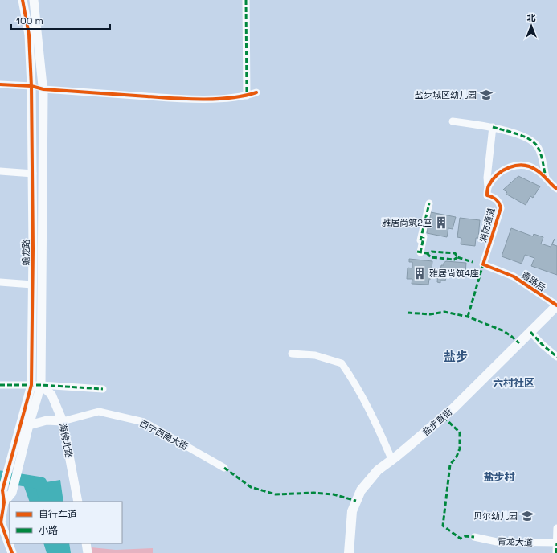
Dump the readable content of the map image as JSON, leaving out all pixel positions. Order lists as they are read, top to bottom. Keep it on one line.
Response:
{"streets":{"main road":["盐步直街"],"street":["消防通道","蟾龙路","霞路后","西宁西南大街","海傍北路","青龙大道"]},"crossings":[["消防通道","霞路后"],["蟾龙路","海傍北路"],["霞路后","盐步直街"],["西宁西南大街","海傍北路"]],"districts":["盐步","六村社区","盐步村"],"places":{"school or university":["盐步城区幼儿园","贝尔幼儿园"],"building":["雅居尚筑2座","雅居尚筑4座"]},"legend":["自行车道","小路"],"scale_bar":"100 m","north":"top"}
